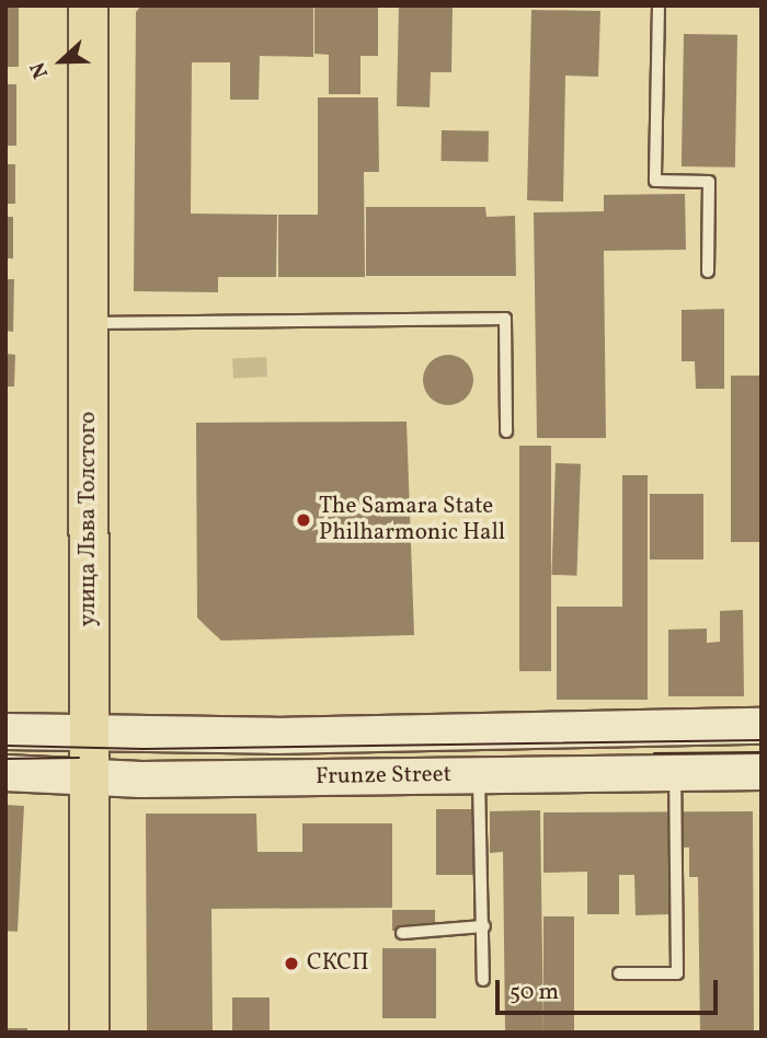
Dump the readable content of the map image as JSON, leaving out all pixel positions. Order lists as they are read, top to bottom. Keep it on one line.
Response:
{"streets":{"main road":["улица Льва Толстого","Frunze Street"]},"crossings":[["улица Льва Толстого","Frunze Street"]],"places":["The Samara State Philharmonic Hall","СКСП"],"scale_bar":"50 m","north":"left"}
